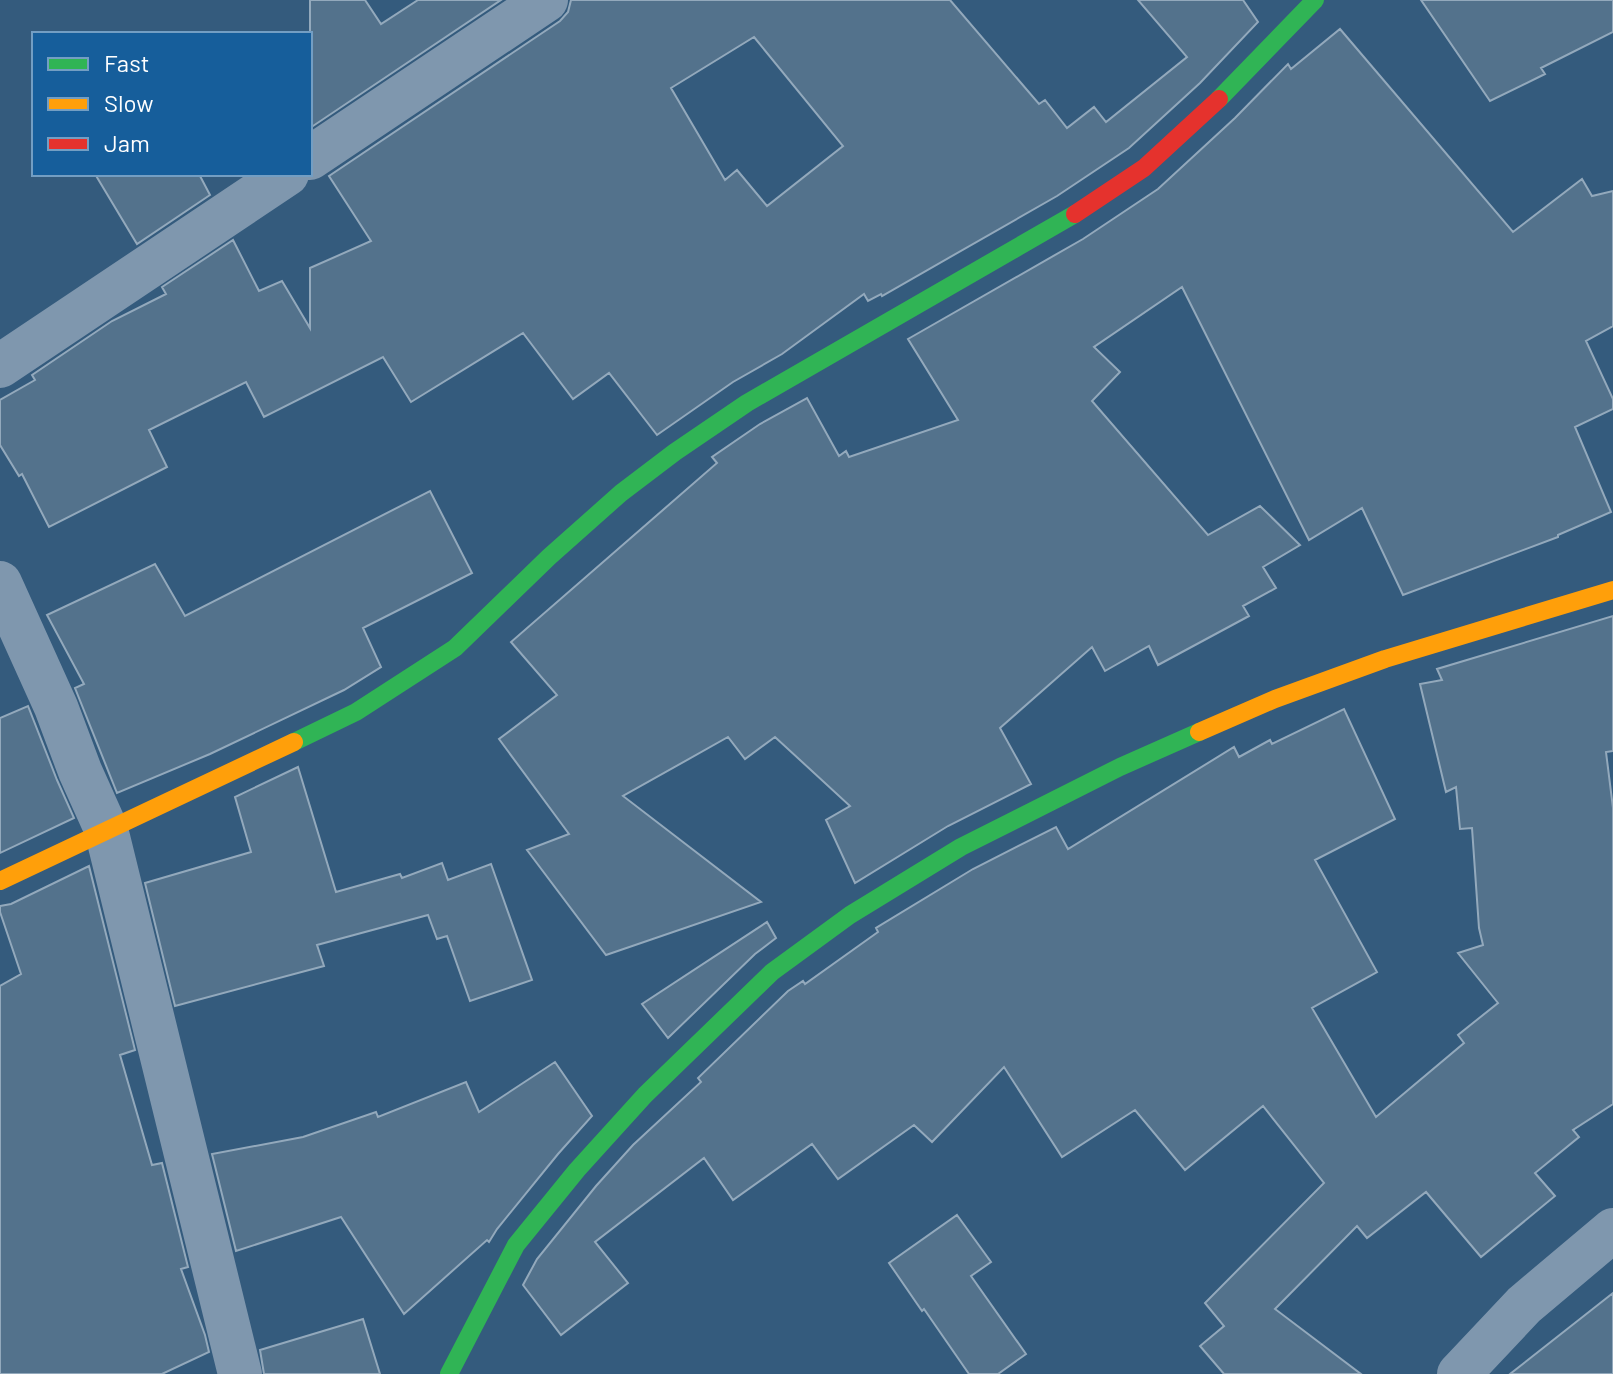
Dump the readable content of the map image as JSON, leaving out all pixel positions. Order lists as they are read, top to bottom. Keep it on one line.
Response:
{"legend":["Fast","Slow","Jam"]}
